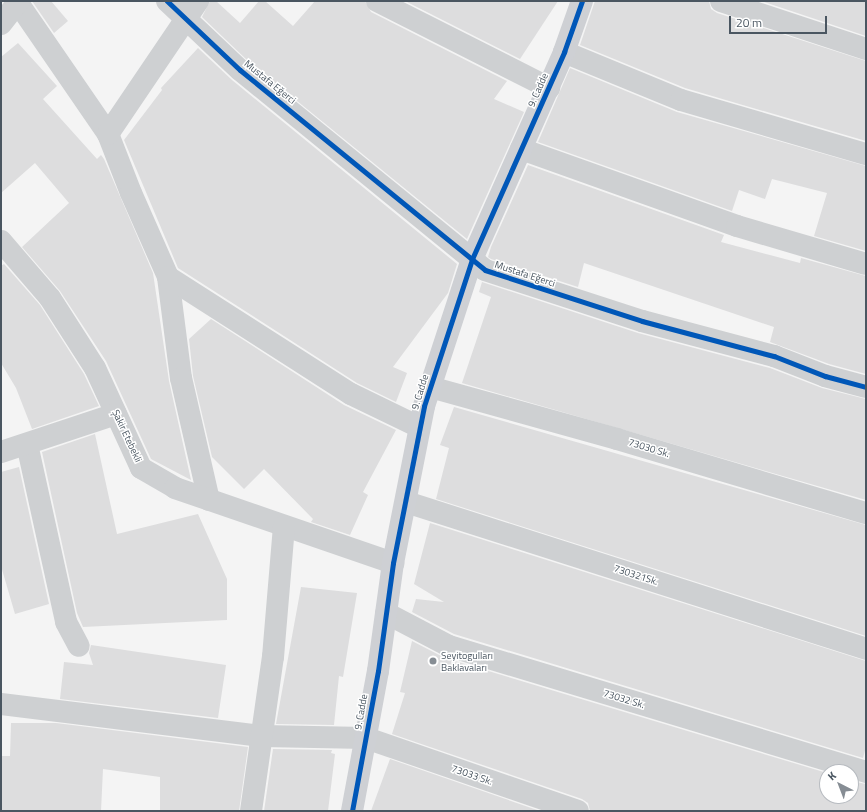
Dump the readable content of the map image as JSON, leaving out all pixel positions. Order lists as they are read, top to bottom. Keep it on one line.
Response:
{"streets":{"street":["Mustafa Eğerci","9. Cadde","Şakir Etebekli","73030 Sk.","730321Sk.","73032 Sk.","73033 Sk."]},"crossings":[["Mustafa Eğerci","9. Cadde"],["9. Cadde","Şakir Etebekli"],["9. Cadde","73030 Sk."],["9. Cadde","730321Sk."],["9. Cadde","73032 Sk."],["9. Cadde","73033 Sk."]],"places":["Seyitogulları Baklavaları"],"scale_bar":"20 m","north":"top left"}
